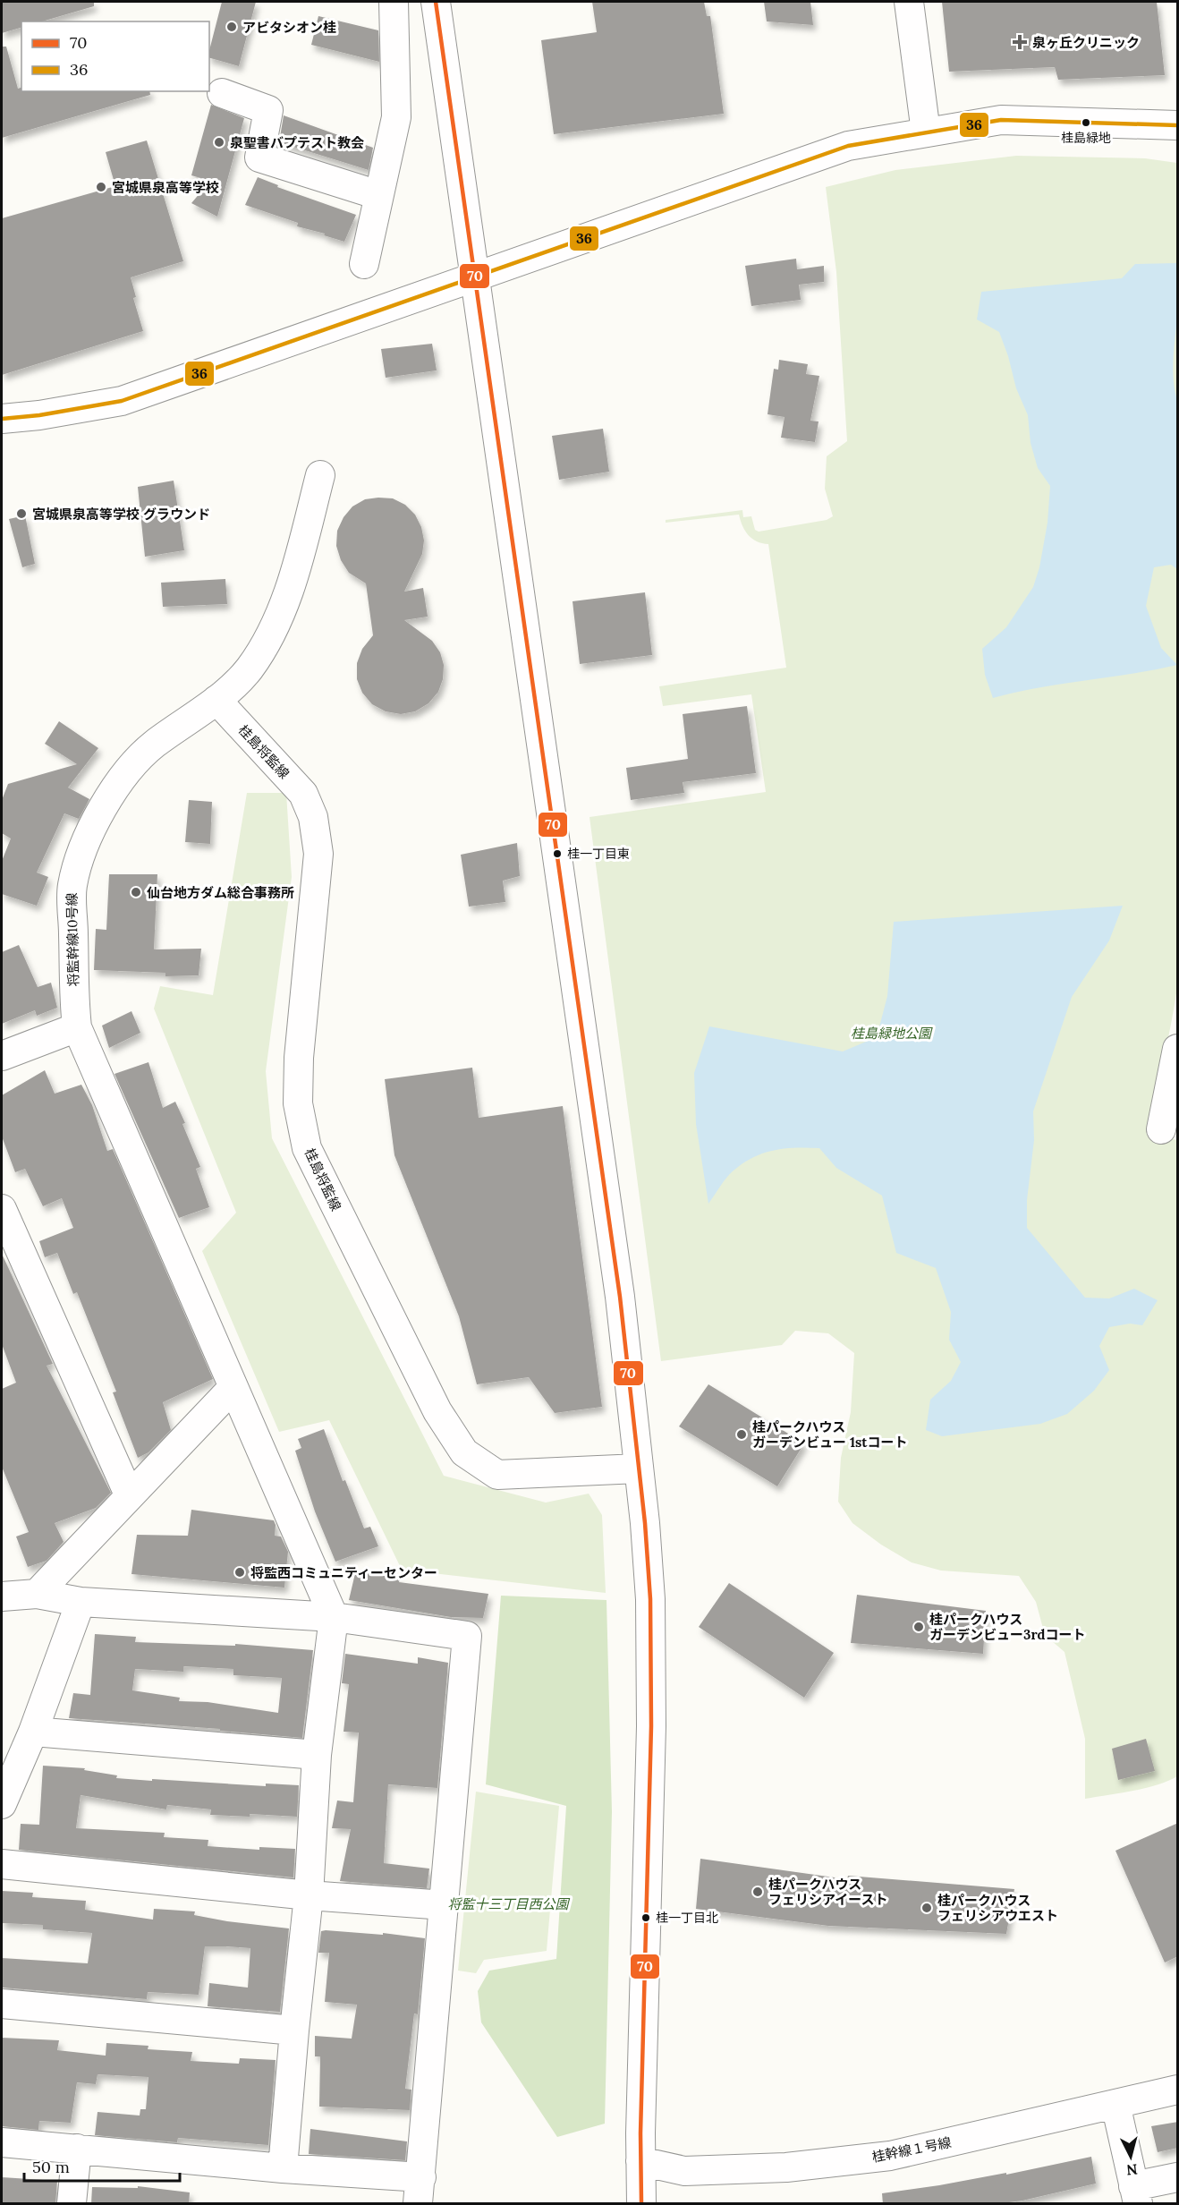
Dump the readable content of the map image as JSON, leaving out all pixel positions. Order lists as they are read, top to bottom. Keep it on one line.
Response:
{"streets":{"street":["桂島将監線","将監幹線10号線","桂幹線１号線"]},"crossings":[["桂島将監線","将監幹線10号線"]],"parks":["桂島緑地公園","将監十三丁目西公園"],"places":{"other":["アビタシオン桂","桂島緑地","泉聖書バプテスト教会","宮城県泉高等学校","宮城県泉高等学校 グラウンド","桂一丁目東","仙台地方ダム総合事務所","桂パークハウス ガーデンビュー 1stコート","将監西コミュニティーセンター","桂パークハウス ガーデンビュー3rdコート","桂パークハウス フェリシアイースト","桂パークハウス フェリシアウエスト","桂一丁目北"],"health":["泉ヶ丘クリニック"]},"lines":["transit line 70","transit line 36"],"legend":["70","36"],"scale_bar":"50 m","north":"bottom"}
